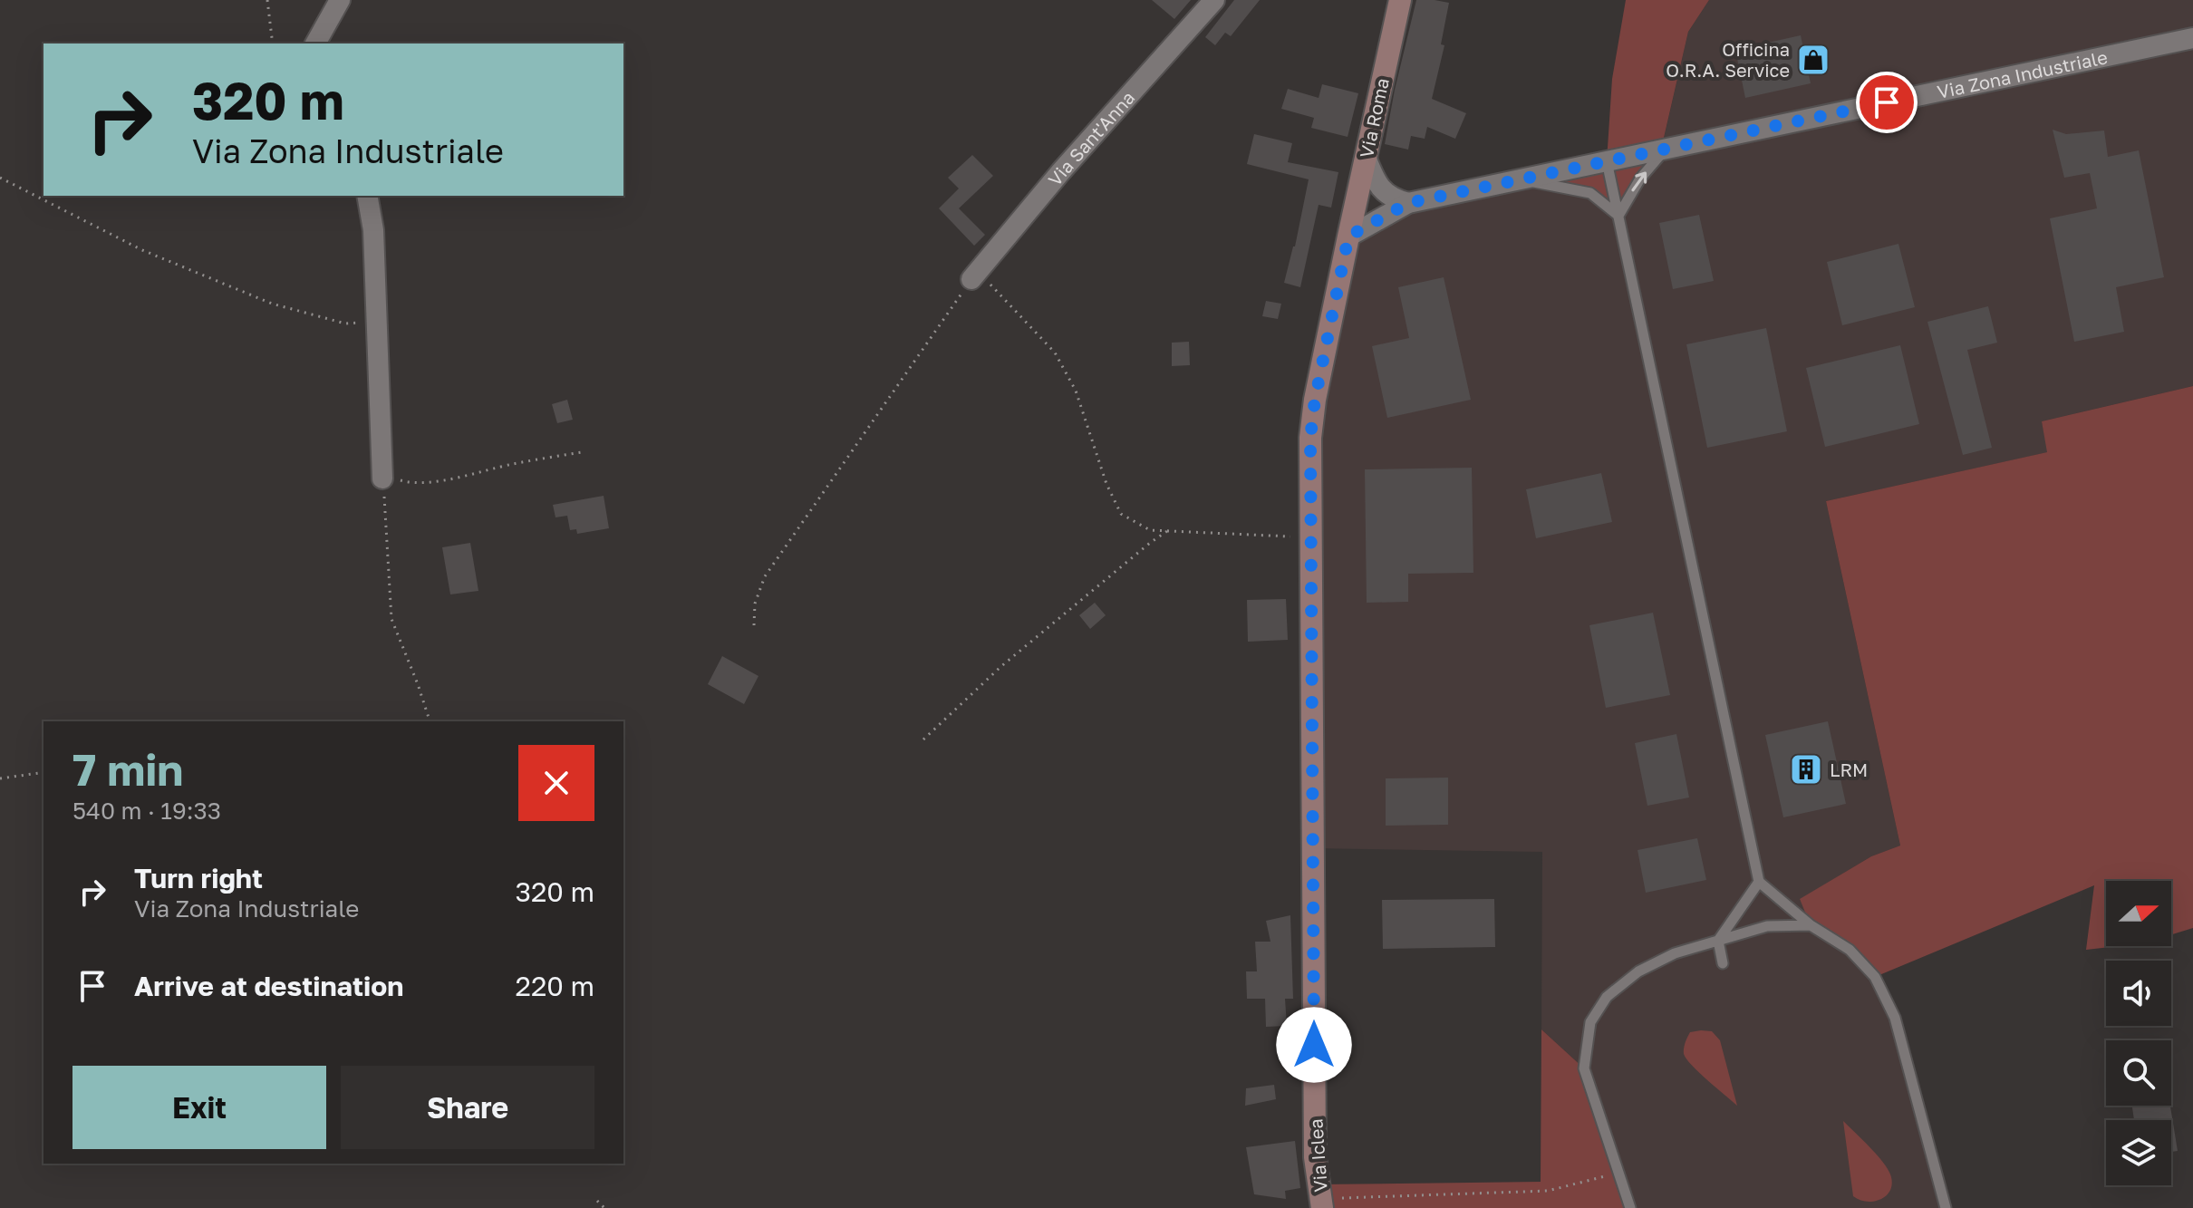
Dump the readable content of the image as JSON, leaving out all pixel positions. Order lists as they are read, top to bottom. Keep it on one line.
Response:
{"streets":{"street":["Via Zona Industriale","Via Roma","Via Sant'Anna","Via Iclea"]},"crossings":[["Via Zona Industriale","Via Roma"],["Via Zona Industriale","Via Iclea"],["Via Roma","Via Iclea"]],"places":{"shop":["Officina O.R.A. Service"],"building":["LRM"]},"north":"right","page":{"turn":["320 m","Via Zona Industriale"],"heading":["7 min","540 m · 19:33"],"list":[{"name":"Turn right","note":"Via Zona Industriale","value":"320 m"},{"name":"Arrive at destination","value":"220 m"}],"buttons":["Exit","Share"]}}
